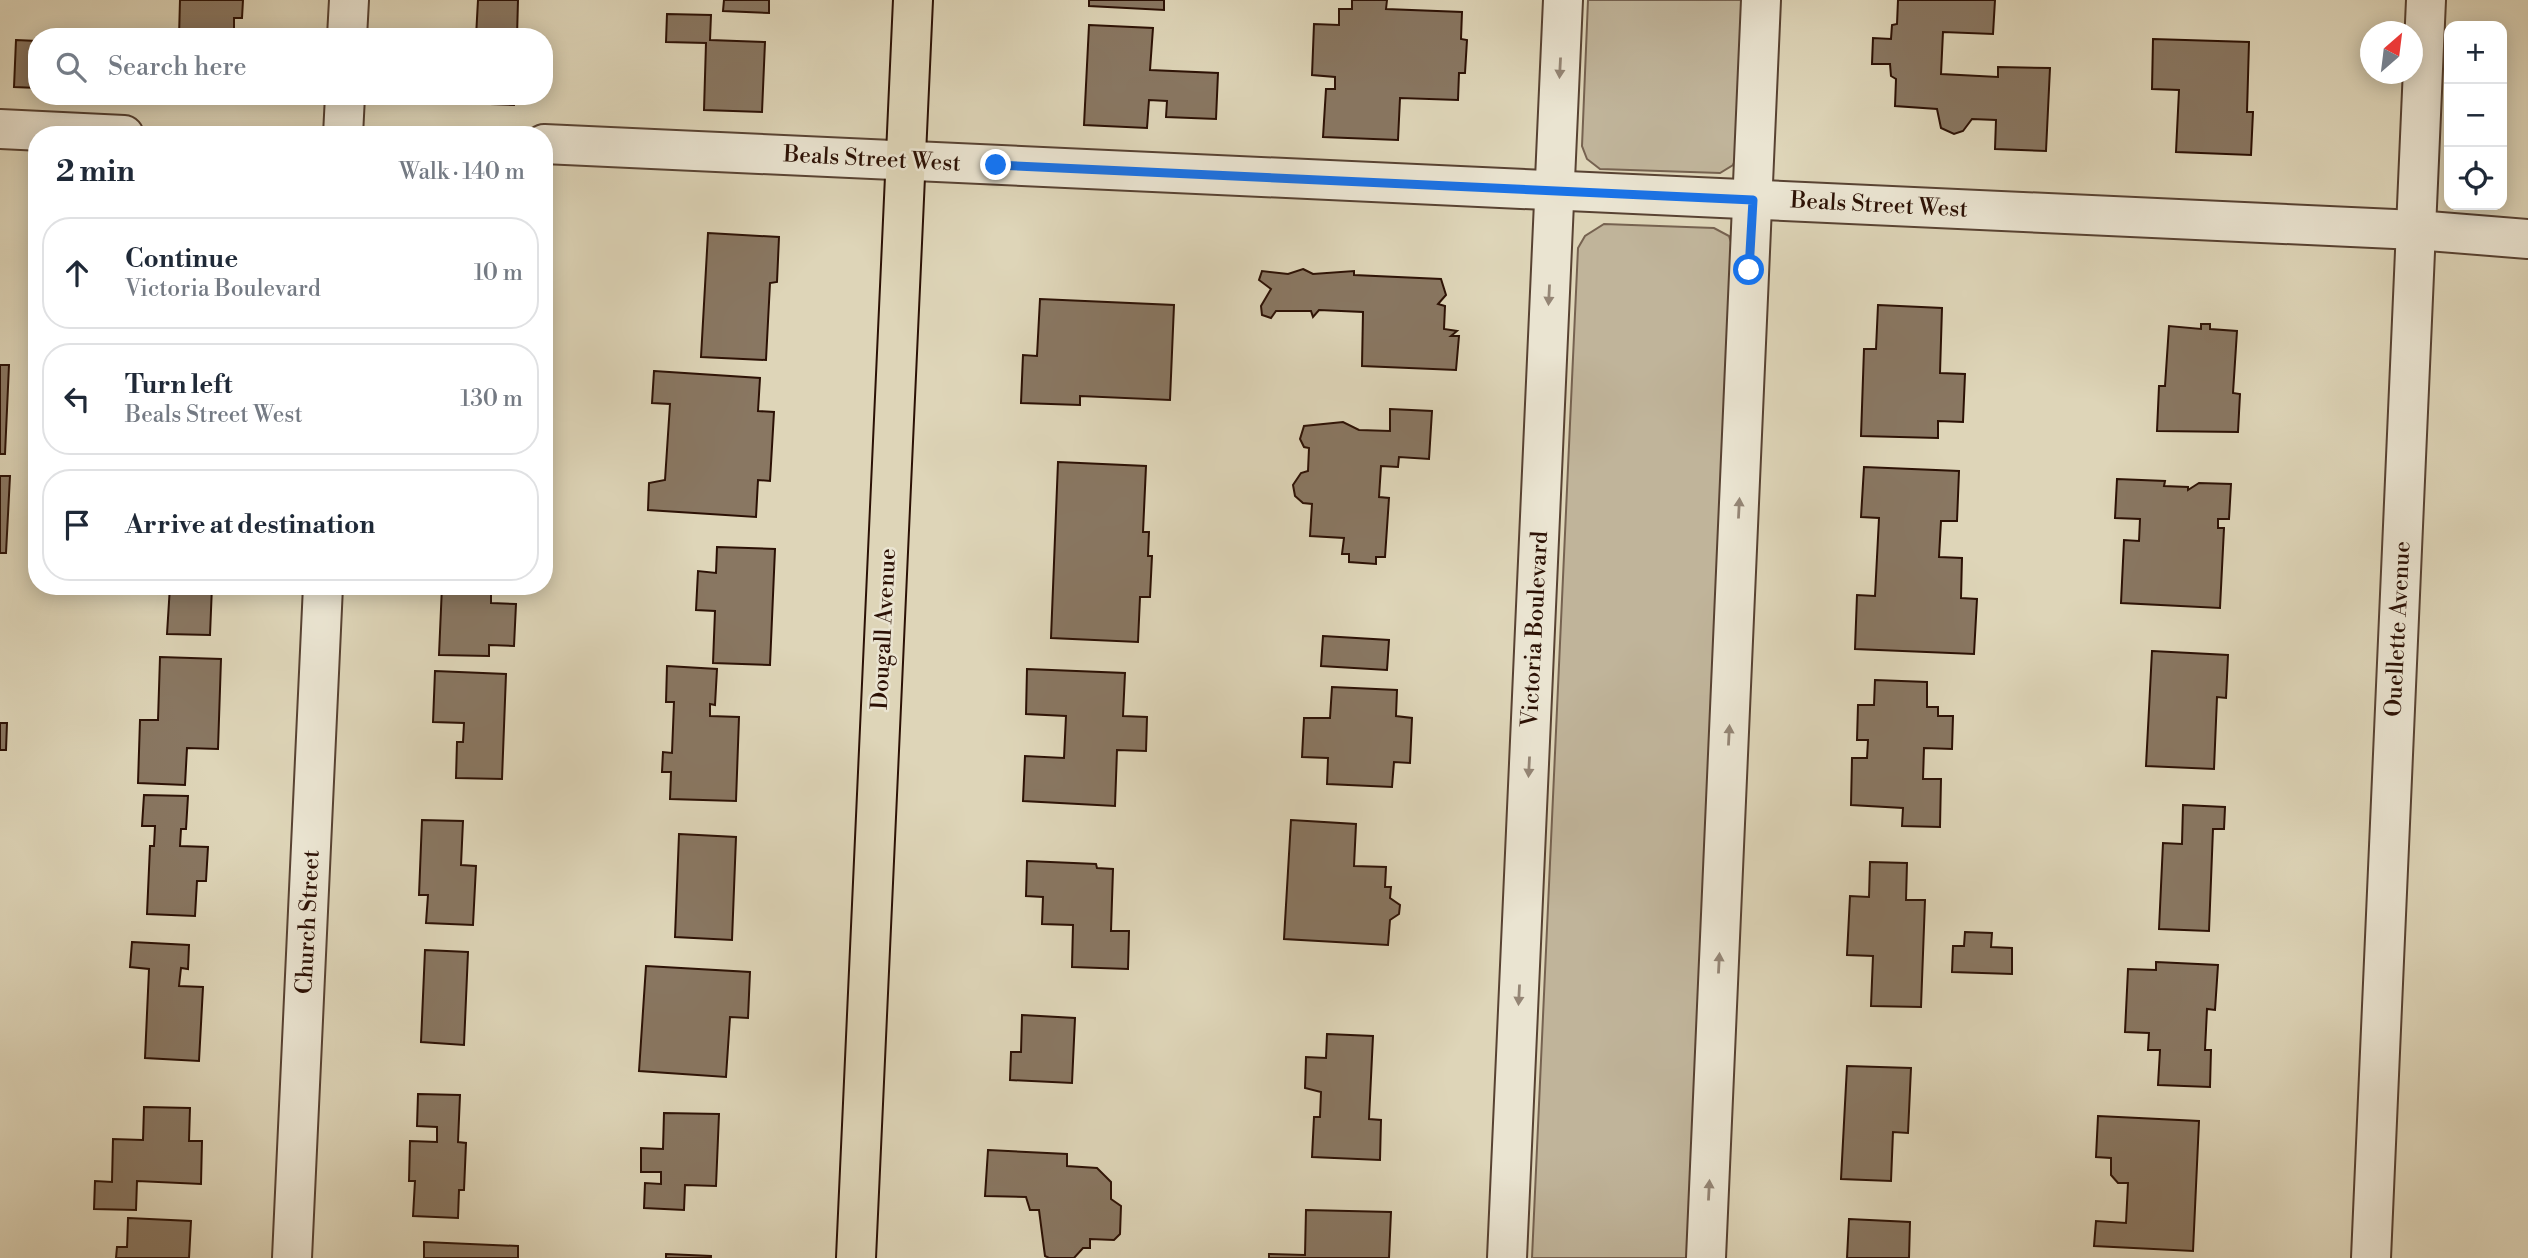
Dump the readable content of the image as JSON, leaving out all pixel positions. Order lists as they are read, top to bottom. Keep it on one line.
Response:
{"streets":{"main road":["Dougall Avenue"],"street":["Beals Street West","Victoria Boulevard","Ouellette Avenue","Church Street"]},"crossings":[["Beals Street West","Dougall Avenue"],["Beals Street West","Victoria Boulevard"],["Beals Street West","Ouellette Avenue"]],"north":"top right","page":{"map_buttons":["+","−"],"search":"Search here","heading":["2 min","Walk · 140 m"],"list":[["Continue","Victoria Boulevard","10 m"],["Turn left","Beals Street West","130 m"],"Arrive at destination"]}}
